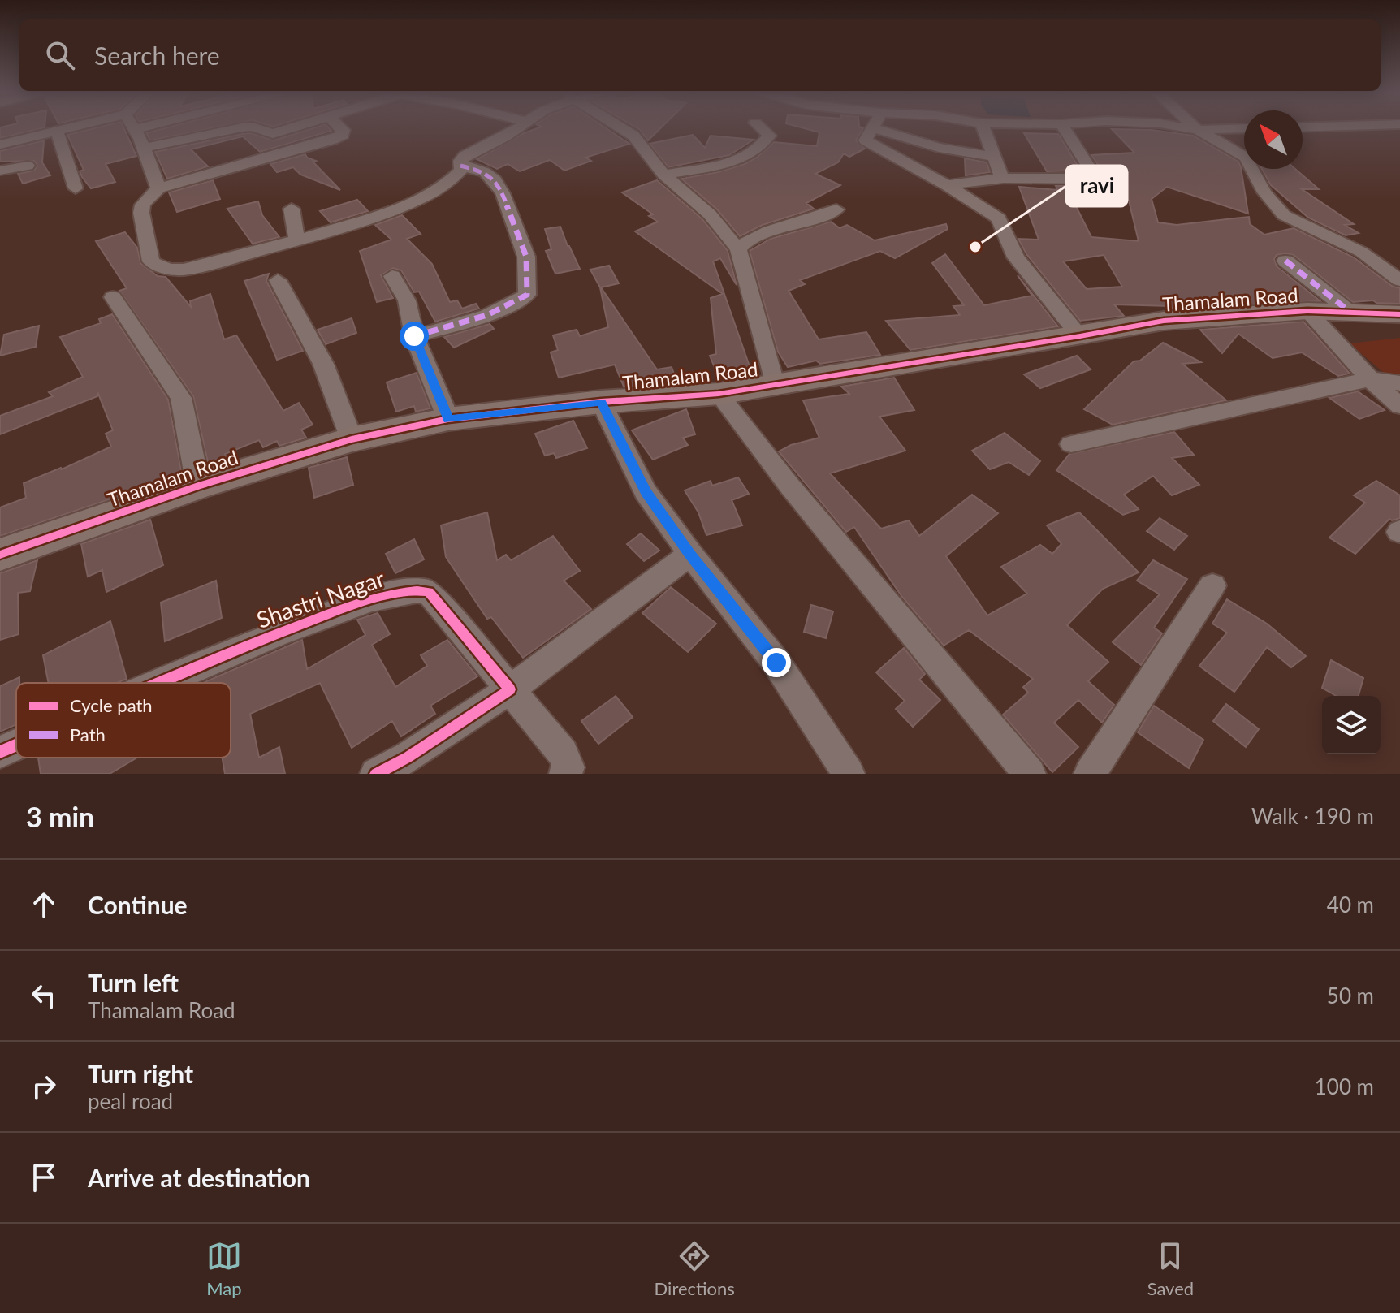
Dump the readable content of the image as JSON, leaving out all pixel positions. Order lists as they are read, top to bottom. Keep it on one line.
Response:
{"streets":{"street":["Thamalam Road","Shastri Nagar"]},"places":["ravi"],"legend":["Cycle path","Path"],"north":"top left","page":{"search":"Search here","heading":["3 min","Walk · 190 m"],"list":[["Continue","40 m"],["Turn left","Thamalam Road","50 m"],["Turn right","peal road","100 m"],"Arrive at destination"],"nav":["Map","Directions","Saved"]}}
